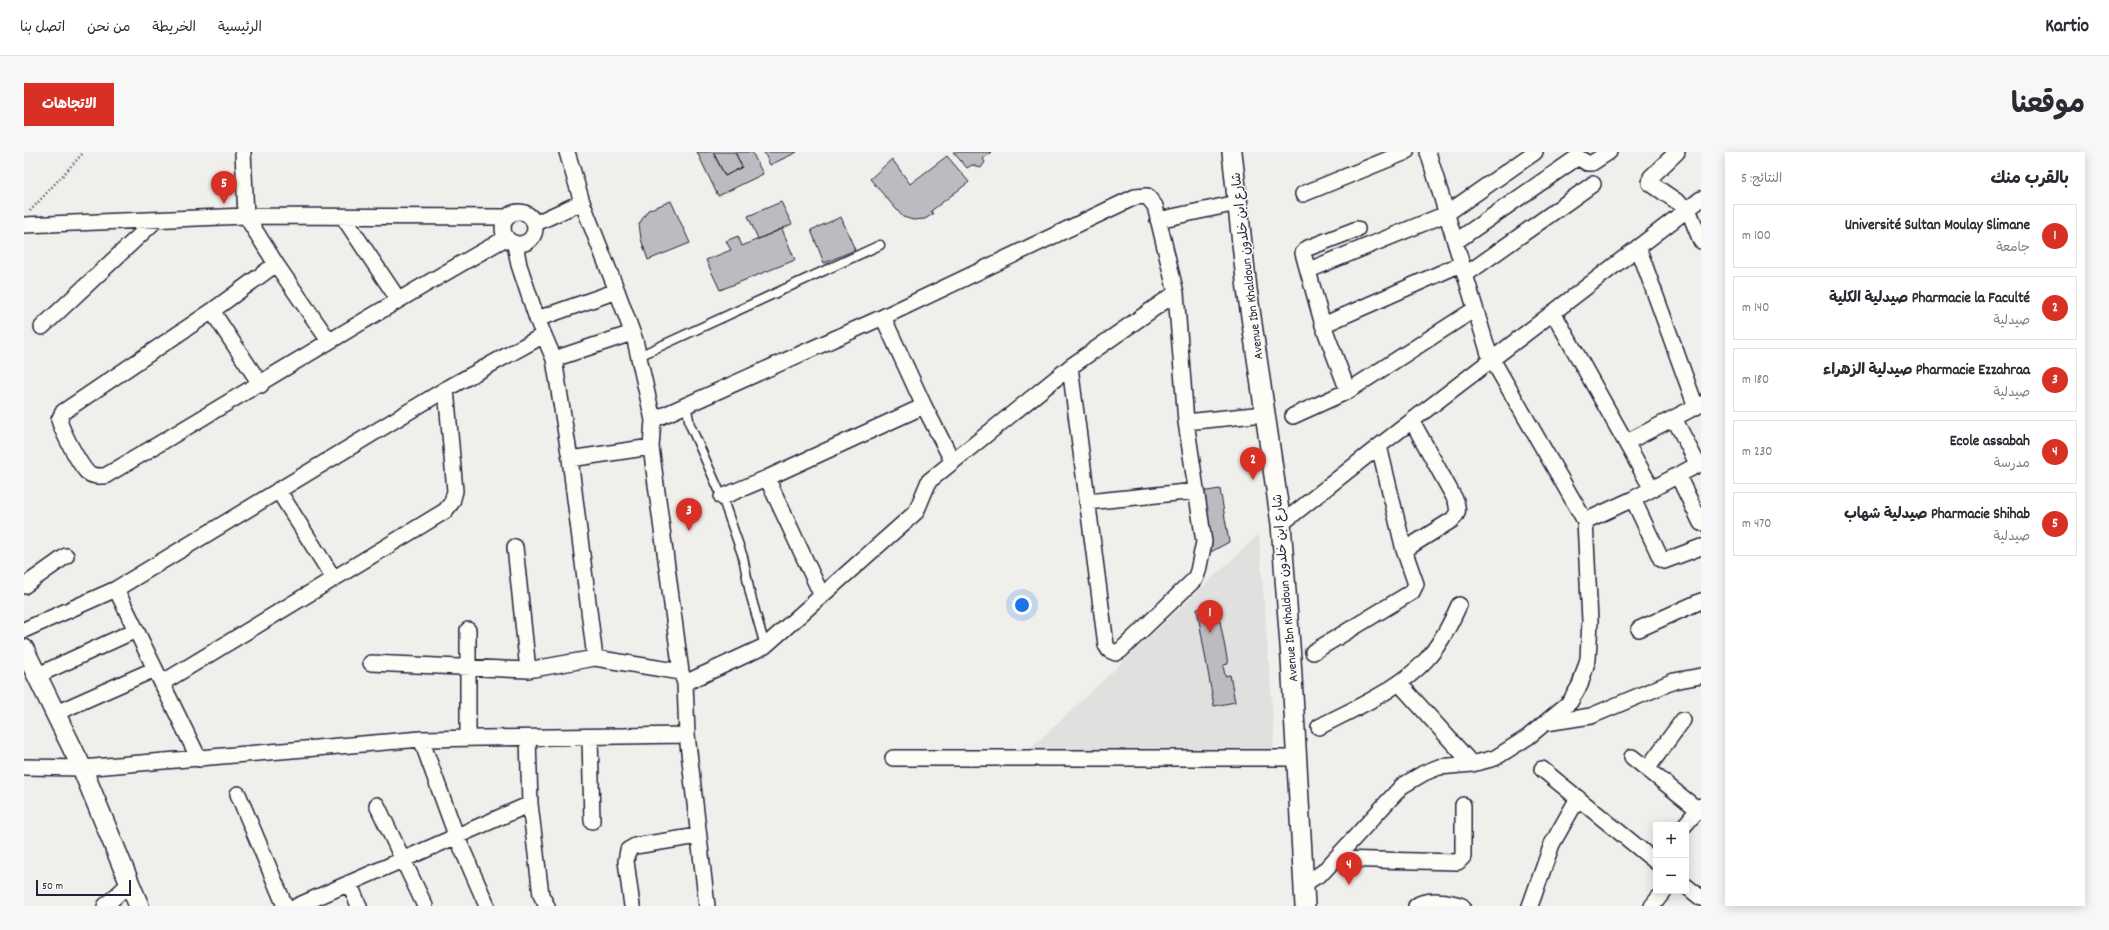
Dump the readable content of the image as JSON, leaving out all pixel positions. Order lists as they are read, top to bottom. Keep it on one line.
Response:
{"streets":{"street":["Avenue Ibn Khaldoun شارع ابن خلدون"]},"scale_bar":"50 m","page":{"header":"Kartio","nav":["الرئيسية","الخريطة","من نحن","اتصل بنا"],"title":"موقعنا","buttons":"الاتجاهات","heading":["بالقرب منك","النتائج: 5"],"pins":["5","2","3","1","4"],"list":[{"mark":"1","name":"Université Sultan Moulay Slimane","note":"جامعة","value":"100 m"},{"mark":"2","name":"Pharmacie la Faculté صيدلية الكلية","note":"صيدلية","value":"140 m"},{"mark":"3","name":"Pharmacie Ezzahraa صيدلية الزهراء","note":"صيدلية","value":"180 m"},{"mark":"4","name":"Ecole assabah","note":"مدرسة","value":"230 m"},{"mark":"5","name":"Pharmacie Shihab صيدلية شهاب","note":"صيدلية","value":"470 m"}],"map_buttons":["+","−"],"scale":"50 m"}}
